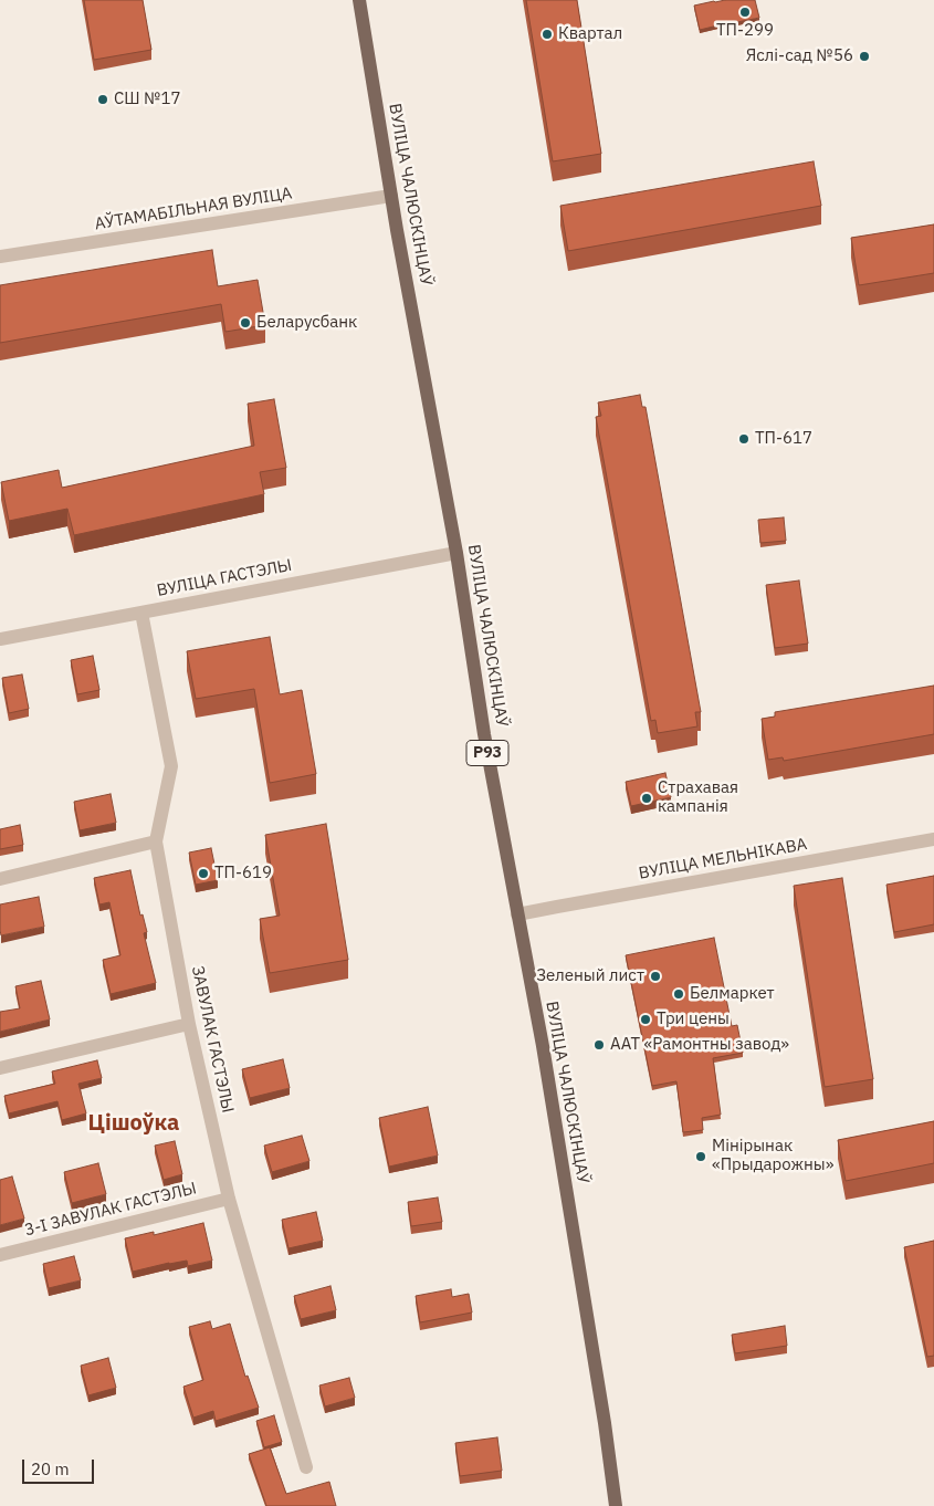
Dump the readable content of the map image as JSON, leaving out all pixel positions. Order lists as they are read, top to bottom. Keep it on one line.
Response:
{"streets":{"main road":["ВУЛІЦА ЧАЛЮСКІНЦАЎ","Р93"],"street":["АЎТАМАБІЛЬНАЯ ВУЛІЦА","ВУЛІЦА ГАСТЭЛЫ","ВУЛІЦА МЕЛЬНІКАВА","ЗАВУЛАК ГАСТЭЛЫ","3-І ЗАВУЛАК ГАСТЭЛЫ"]},"crossings":[["ВУЛІЦА ЧАЛЮСКІНЦАЎ","АЎТАМАБІЛЬНАЯ ВУЛІЦА"],["ВУЛІЦА ЧАЛЮСКІНЦАЎ","ВУЛІЦА ГАСТЭЛЫ"],["ВУЛІЦА ЧАЛЮСКІНЦАЎ","ВУЛІЦА МЕЛЬНІКАВА"],["ВУЛІЦА ГАСТЭЛЫ","ЗАВУЛАК ГАСТЭЛЫ"],["ЗАВУЛАК ГАСТЭЛЫ","3-І ЗАВУЛАК ГАСТЭЛЫ"]],"districts":["Цішоўка"],"places":["ТП-299","Квартал","Яслі-сад №56","СШ №17","Беларусбанк","ТП-617","Страхавая кампанія","ТП-619","Зеленый лист","Белмаркет","Три цены","ААТ «Рамонтны завод»","Мінірынак «Прыдарожны»"],"scale_bar":"20 m"}
